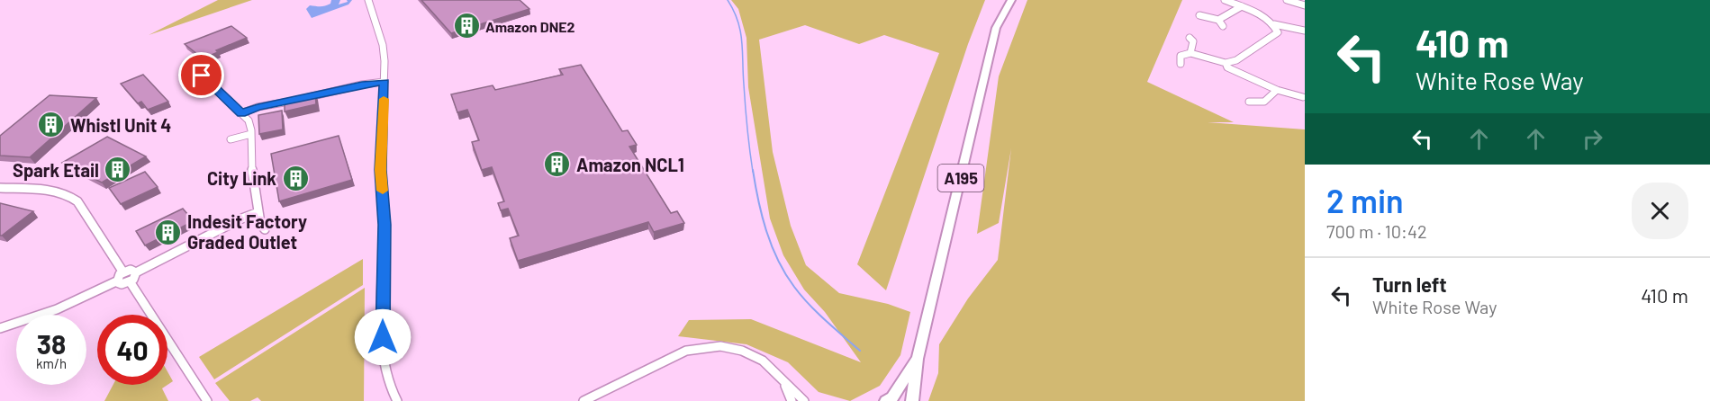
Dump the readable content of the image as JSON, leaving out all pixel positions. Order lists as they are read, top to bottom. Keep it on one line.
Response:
{"streets":{"main road":["A195"]},"places":{"building":["Amazon DNE2","Whistl Unit 4","Amazon NCL1","Spark Etail","City Link","Indesit Factory Graded Outlet"]},"page":{"turn":["410 m","White Rose Way"],"heading":["2 min","700 m · 10:42"],"list":[{"name":"Turn left","note":"White Rose Way","value":"410 m"}],"speed":"38 km/h","limit":"40"}}
